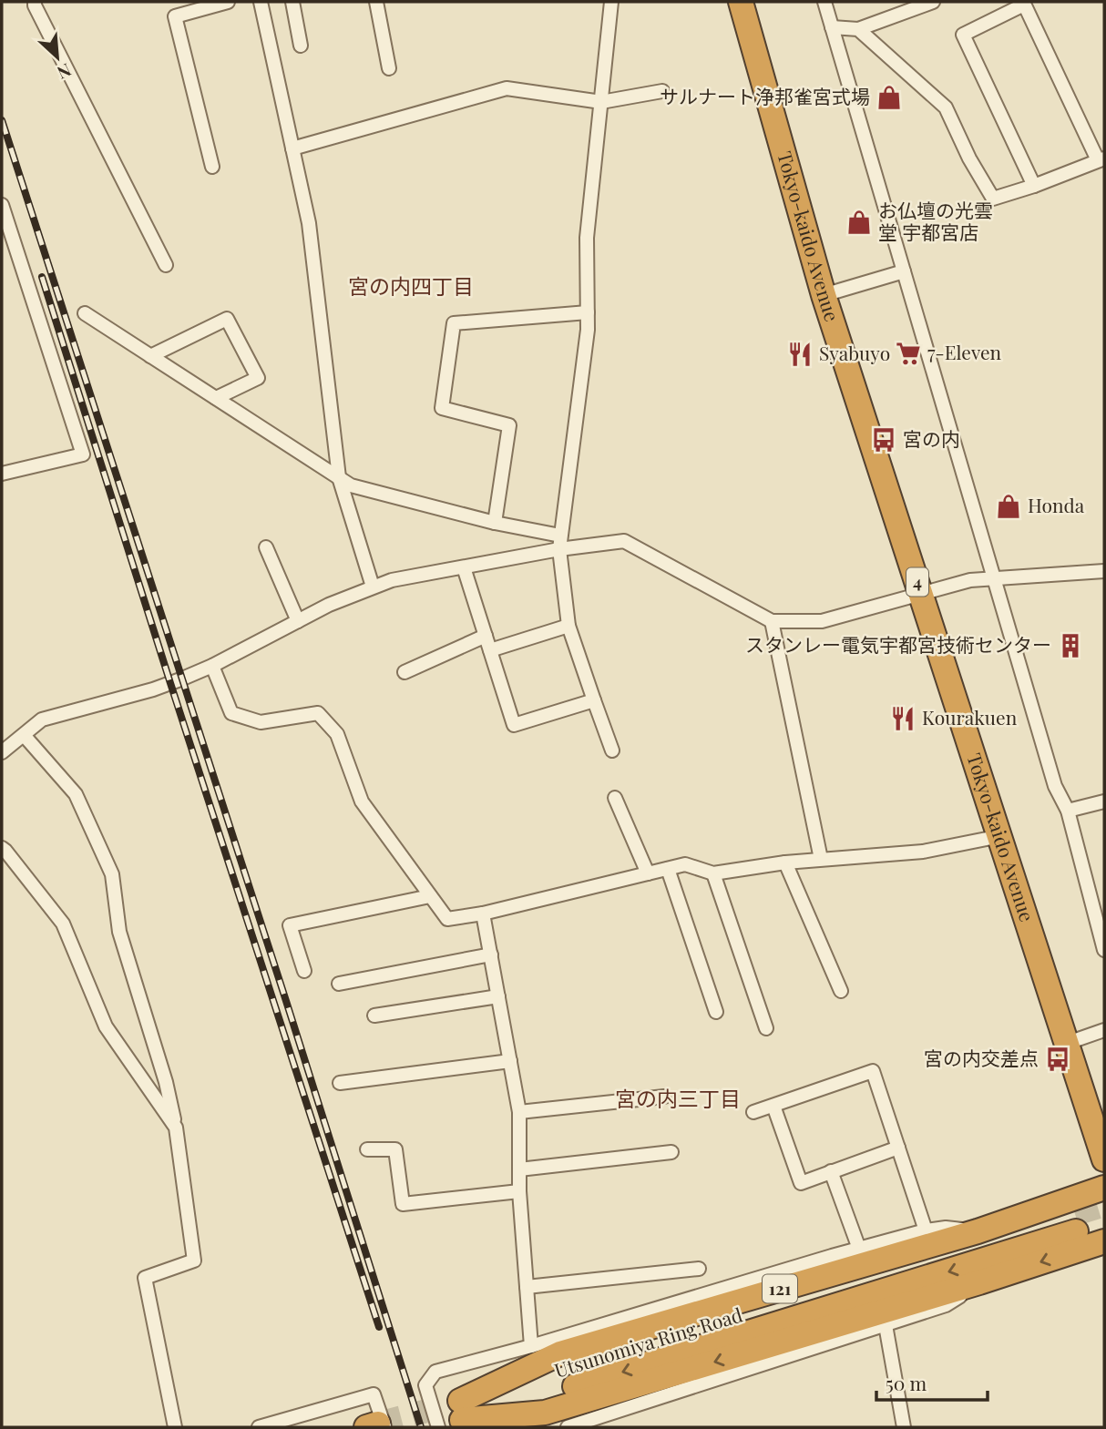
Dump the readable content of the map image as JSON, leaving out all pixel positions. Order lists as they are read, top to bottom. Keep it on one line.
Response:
{"streets":{"highway":["Tokyo-kaido Avenue","4","121","Utsunomiya Ring Road"]},"crossings":[["121","Utsunomiya Ring Road"]],"districts":["宮の内四丁目","宮の内三丁目"],"places":{"shop":["サルナート浄邦雀宮式場","お仏壇の光雲 堂 宇都宮店","Honda"],"supermarket":["7-Eleven"],"restaurant":["Syabuyo","Kourakuen"],"bus stop":["宮の内","宮の内交差点"],"building":["スタンレー電気宇都宮技術センター"]},"scale_bar":"50 m","north":"bottom right"}
